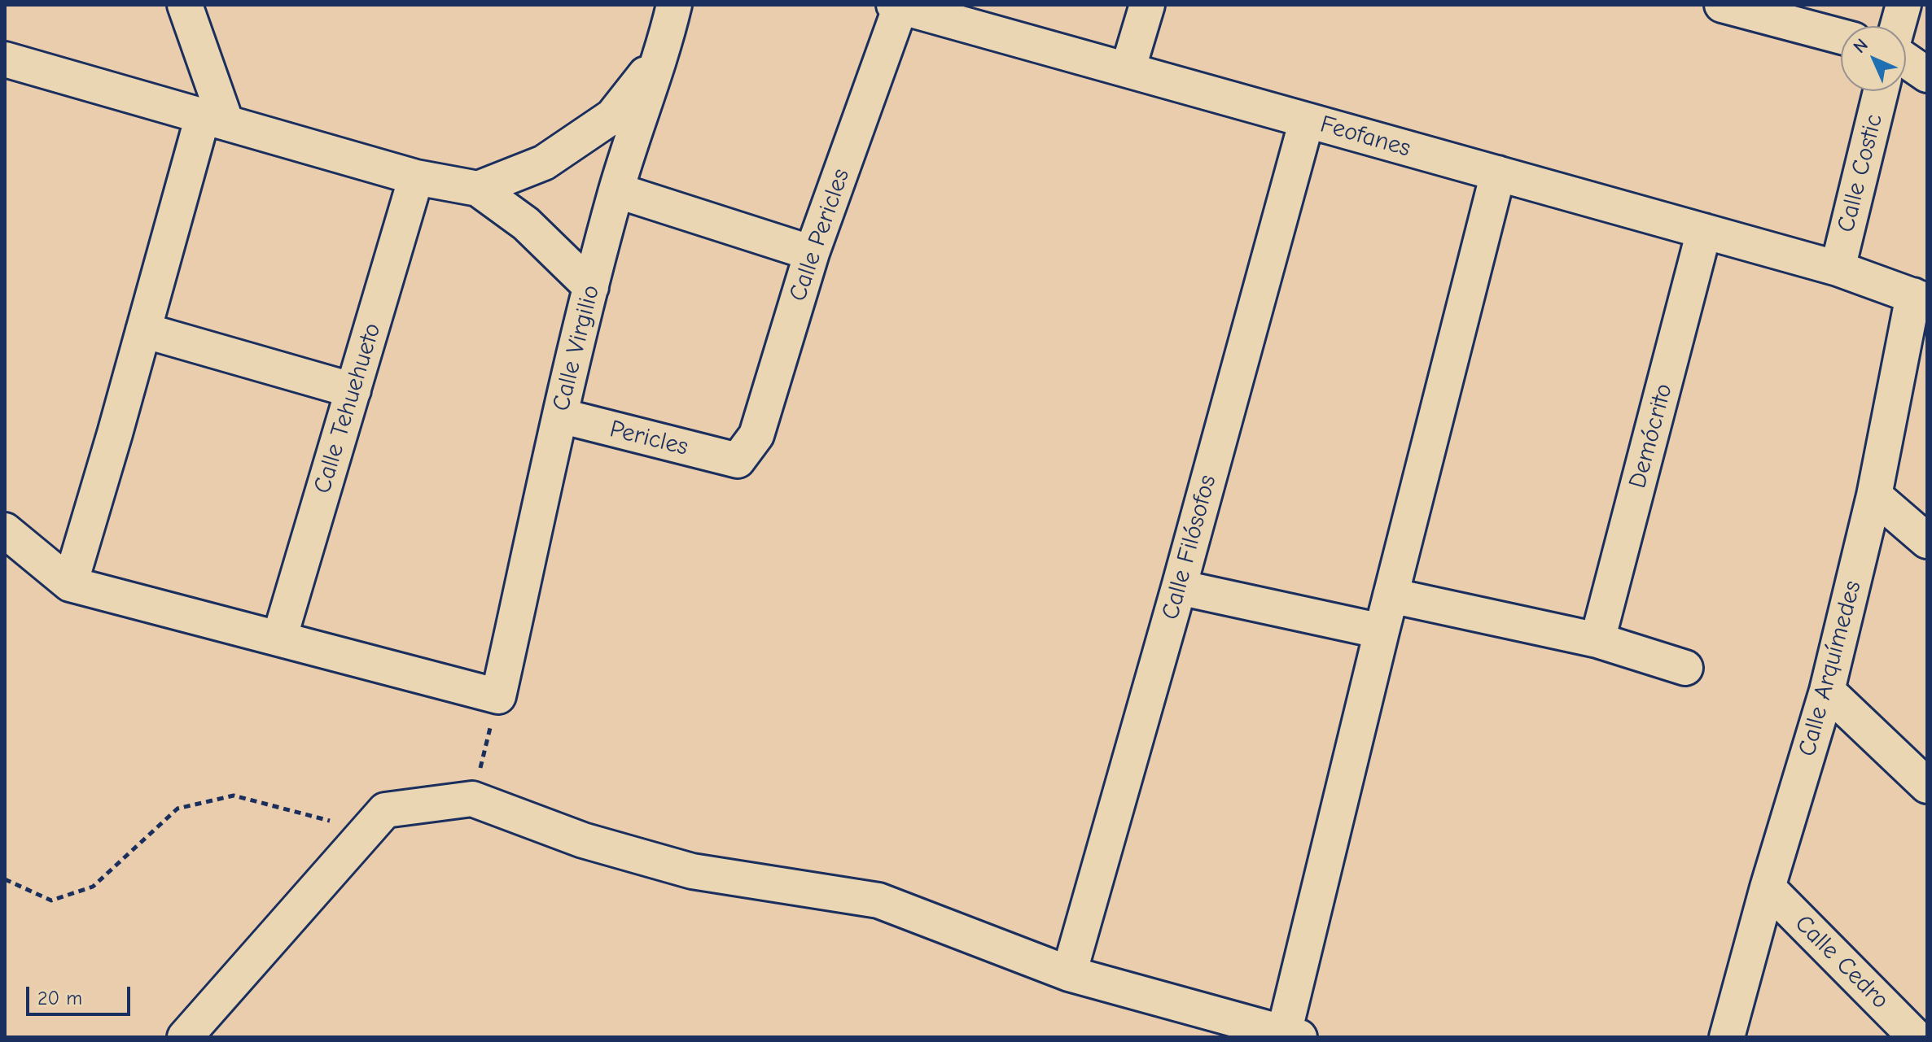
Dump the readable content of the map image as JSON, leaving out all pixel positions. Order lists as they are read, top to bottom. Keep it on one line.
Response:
{"streets":{"street":["Feofanes","Calle Costic","Calle Pericles","Calle Virgilio","Calle Tehuehueto","Demócrito","Pericles","Calle Filósofos","Calle Arquímedes","Calle Cedro"]},"crossings":[["Feofanes","Calle Costic"],["Feofanes","Calle Pericles"],["Feofanes","Demócrito"],["Feofanes","Calle Filósofos"],["Feofanes","Calle Arquímedes"],["Calle Pericles","Pericles"],["Calle Virgilio","Pericles"],["Calle Arquímedes","Calle Cedro"]],"scale_bar":"20 m","north":"top left"}
